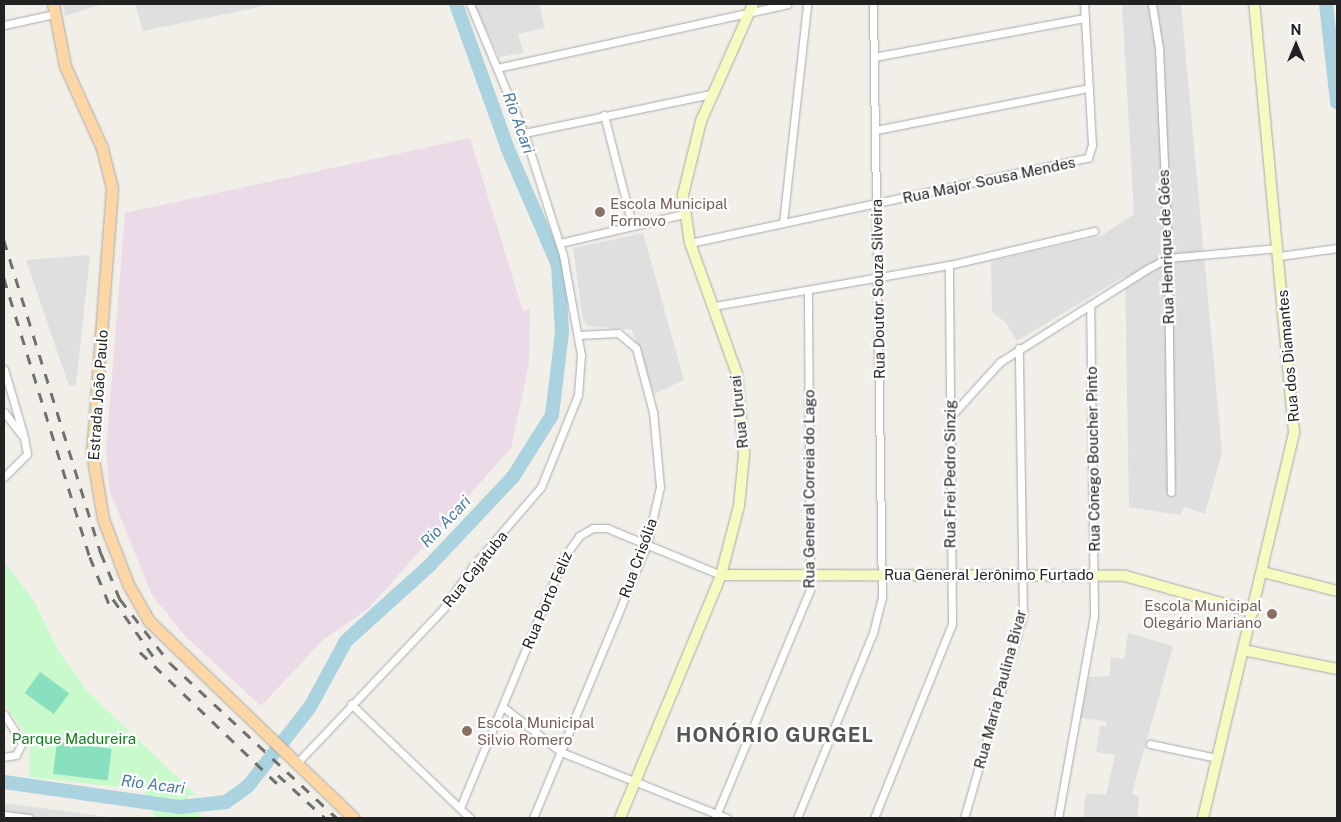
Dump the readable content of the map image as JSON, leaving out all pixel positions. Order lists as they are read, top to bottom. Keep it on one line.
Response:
{"streets":{"main road":["Estrada João Paulo"],"street":["Rua Major Sousa Mendes","Rua Henrique de Góes","Rua Doutor Souza Silveira","Rua dos Diamantes","Rua Ururaí","Rua Cônego Boucher Pinto","Rua Frei Pedro Sinzig","Rua General Correia do Lago","Rua Crisólia","Rua Cajatuba","Rua General Jerônimo Furtado","Rua Porto Feliz","Rua Maria Paulina Bivar"]},"crossings":[["Rua Major Sousa Mendes","Rua Doutor Souza Silveira"],["Rua Major Sousa Mendes","Rua Ururaí"],["Rua Doutor Souza Silveira","Rua General Jerônimo Furtado"],["Rua dos Diamantes","Rua General Jerônimo Furtado"],["Estrada João Paulo","Rua Cajatuba"],["Rua Ururaí","Rua General Jerônimo Furtado"],["Rua Ururaí","Rua Porto Feliz"],["Rua Cônego Boucher Pinto","Rua General Jerônimo Furtado"],["Rua Frei Pedro Sinzig","Rua General Jerônimo Furtado"],["Rua General Correia do Lago","Rua General Jerônimo Furtado"],["Rua Crisólia","Rua Cajatuba"],["Rua Crisólia","Rua Porto Feliz"],["Rua General Jerônimo Furtado","Rua Porto Feliz"],["Rua General Jerônimo Furtado","Rua Maria Paulina Bivar"]],"districts":["HONÓRIO GURGEL"],"water":["Rio Acari"],"parks":["Parque Madureira"],"places":["Escola Municipal Fornovo","Escola Municipal Olegário Mariano","Escola Municipal Silvio Romero"],"north":"top"}
